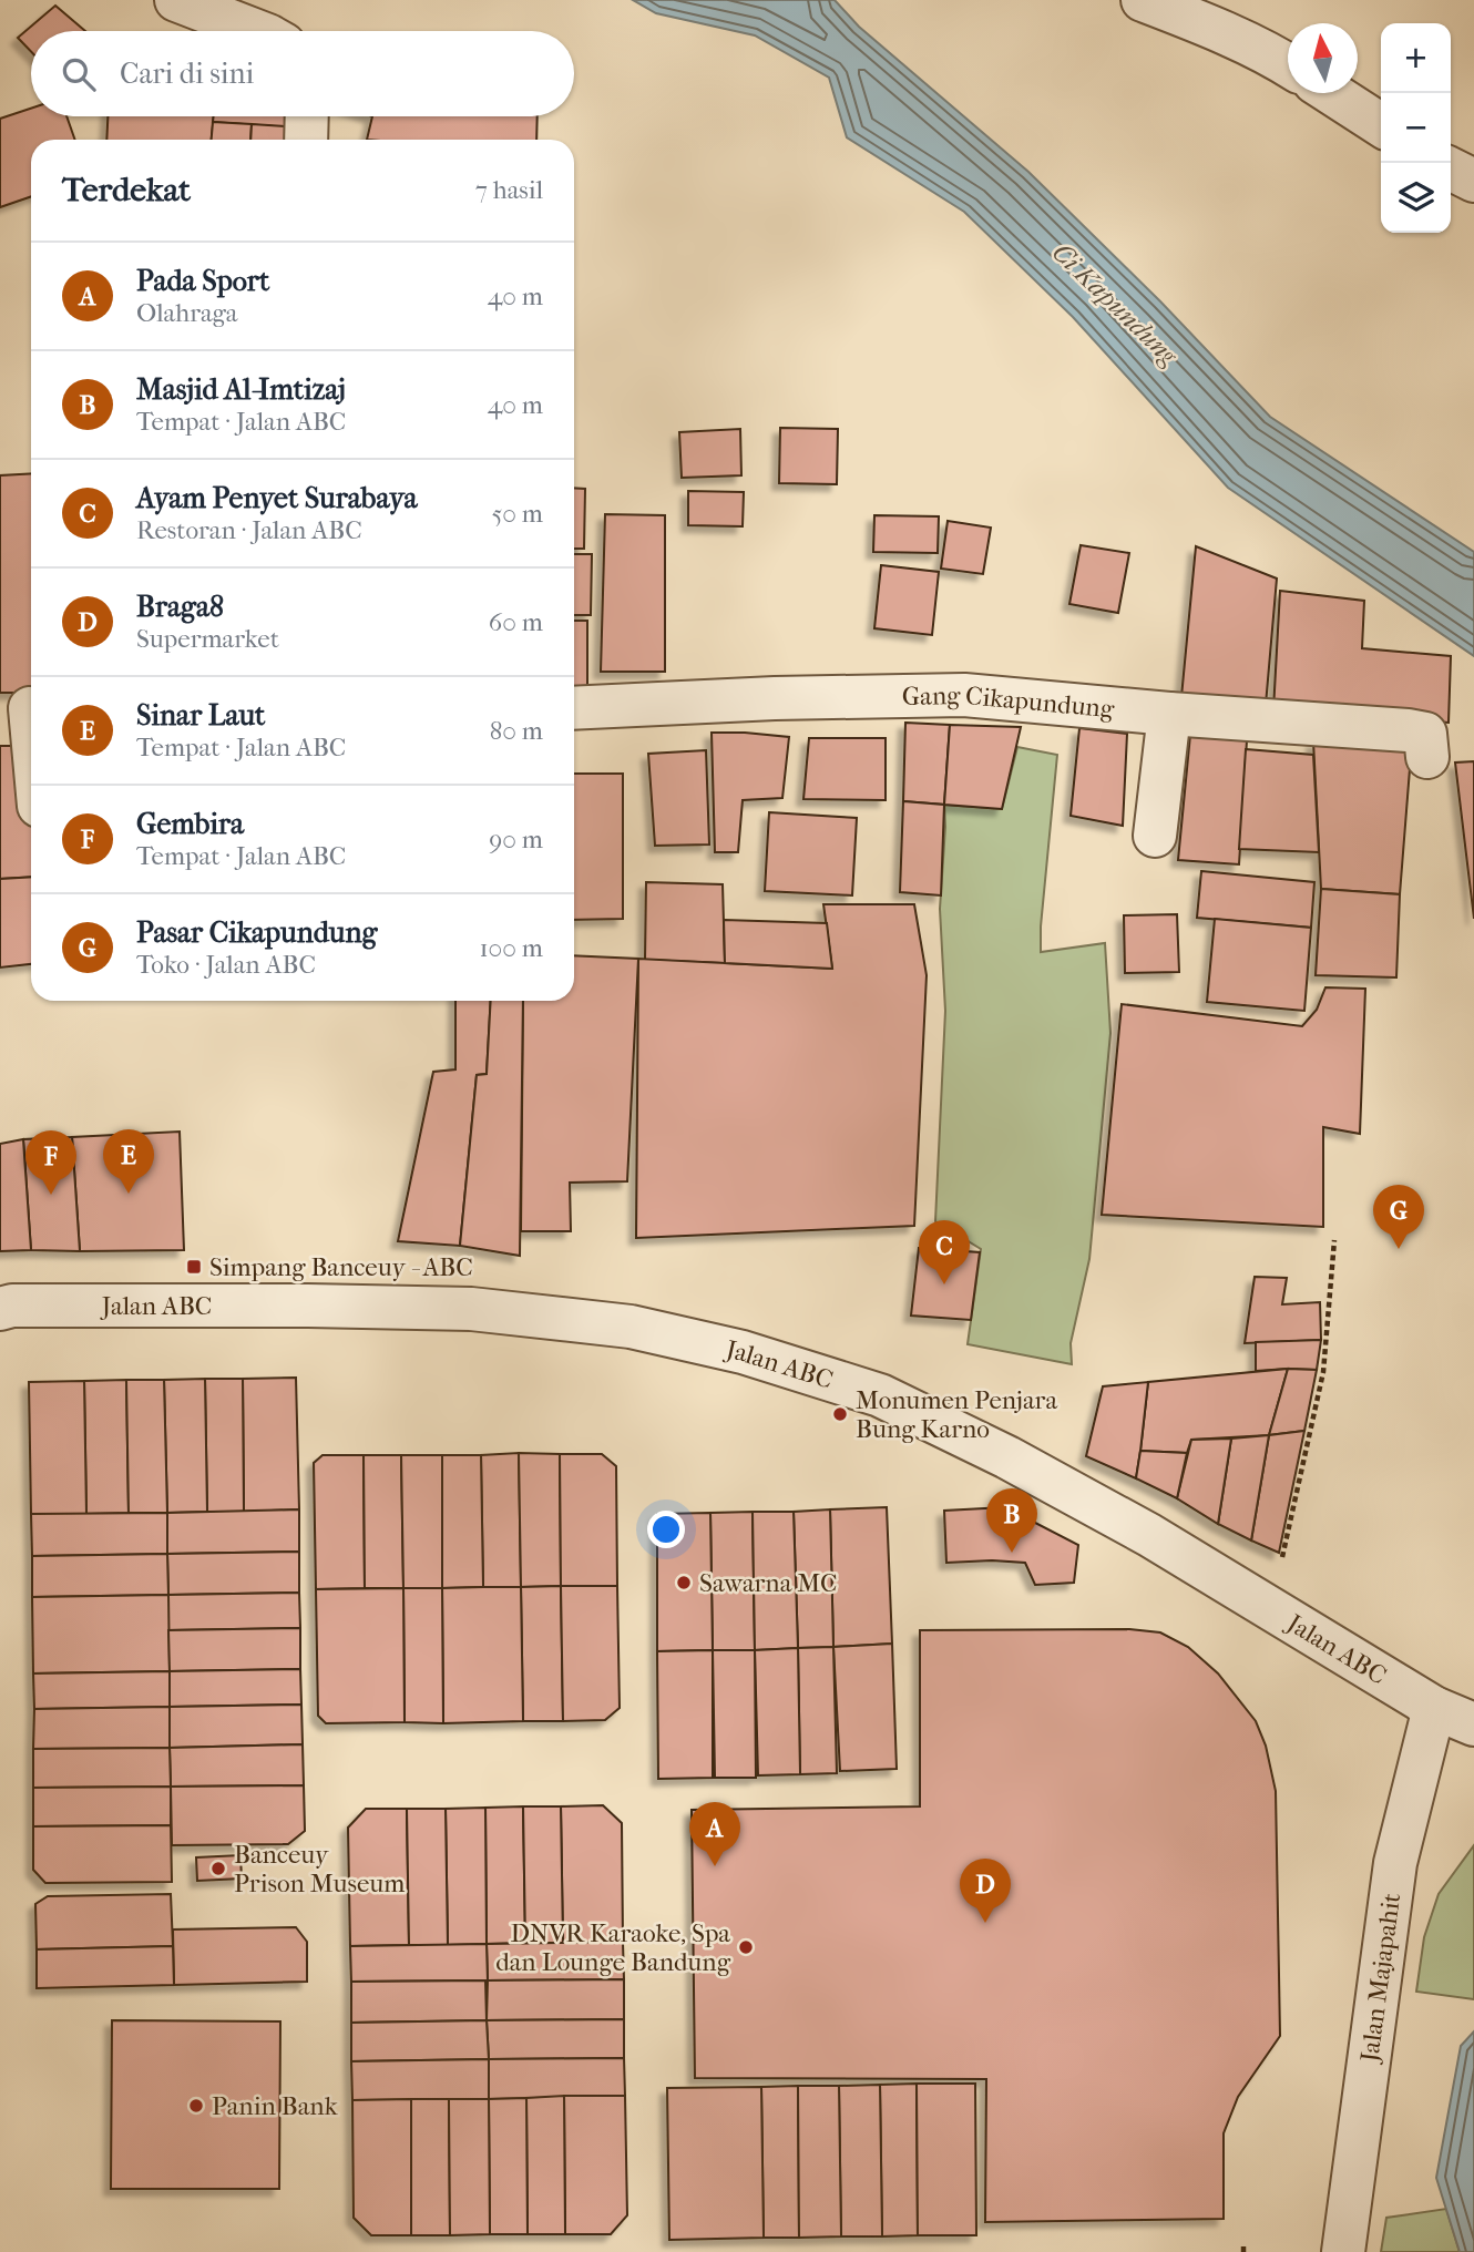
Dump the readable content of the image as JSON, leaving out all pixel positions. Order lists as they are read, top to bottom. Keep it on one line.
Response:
{"streets":{"street":["Gang Cikapundung","Jalan ABC","Jalan Majapahit"]},"crossings":[["Jalan ABC","Jalan Majapahit"]],"water":["Ci Kapundung"],"places":{"transit":["Simpang Banceuy - ABC"],"other":["Monumen Penjara Bung Karno","Sawarna MC","Banceuy Prison Museum","DNVR Karaoke, Spa dan Lounge Bandung","Panin Bank"]},"north":"top","page":{"map_buttons":["+","−"],"search":"Cari di sini","heading":["Terdekat","7 hasil"],"list":[{"mark":"A","name":"Pada Sport","note":"Olahraga","value":"40 m"},{"mark":"B","name":"Masjid Al-Imtizaj","note":"Tempat · Jalan ABC","value":"40 m"},{"mark":"C","name":"Ayam Penyet Surabaya","note":"Restoran · Jalan ABC","value":"50 m"},{"mark":"D","name":"Braga8","note":"Supermarket","value":"60 m"},{"mark":"E","name":"Sinar Laut","note":"Tempat · Jalan ABC","value":"80 m"},{"mark":"F","name":"Gembira","note":"Tempat · Jalan ABC","value":"90 m"},{"mark":"G","name":"Pasar Cikapundung","note":"Toko · Jalan ABC","value":"100 m"}],"pins":["E","F","G","C","B","A","D"]}}
